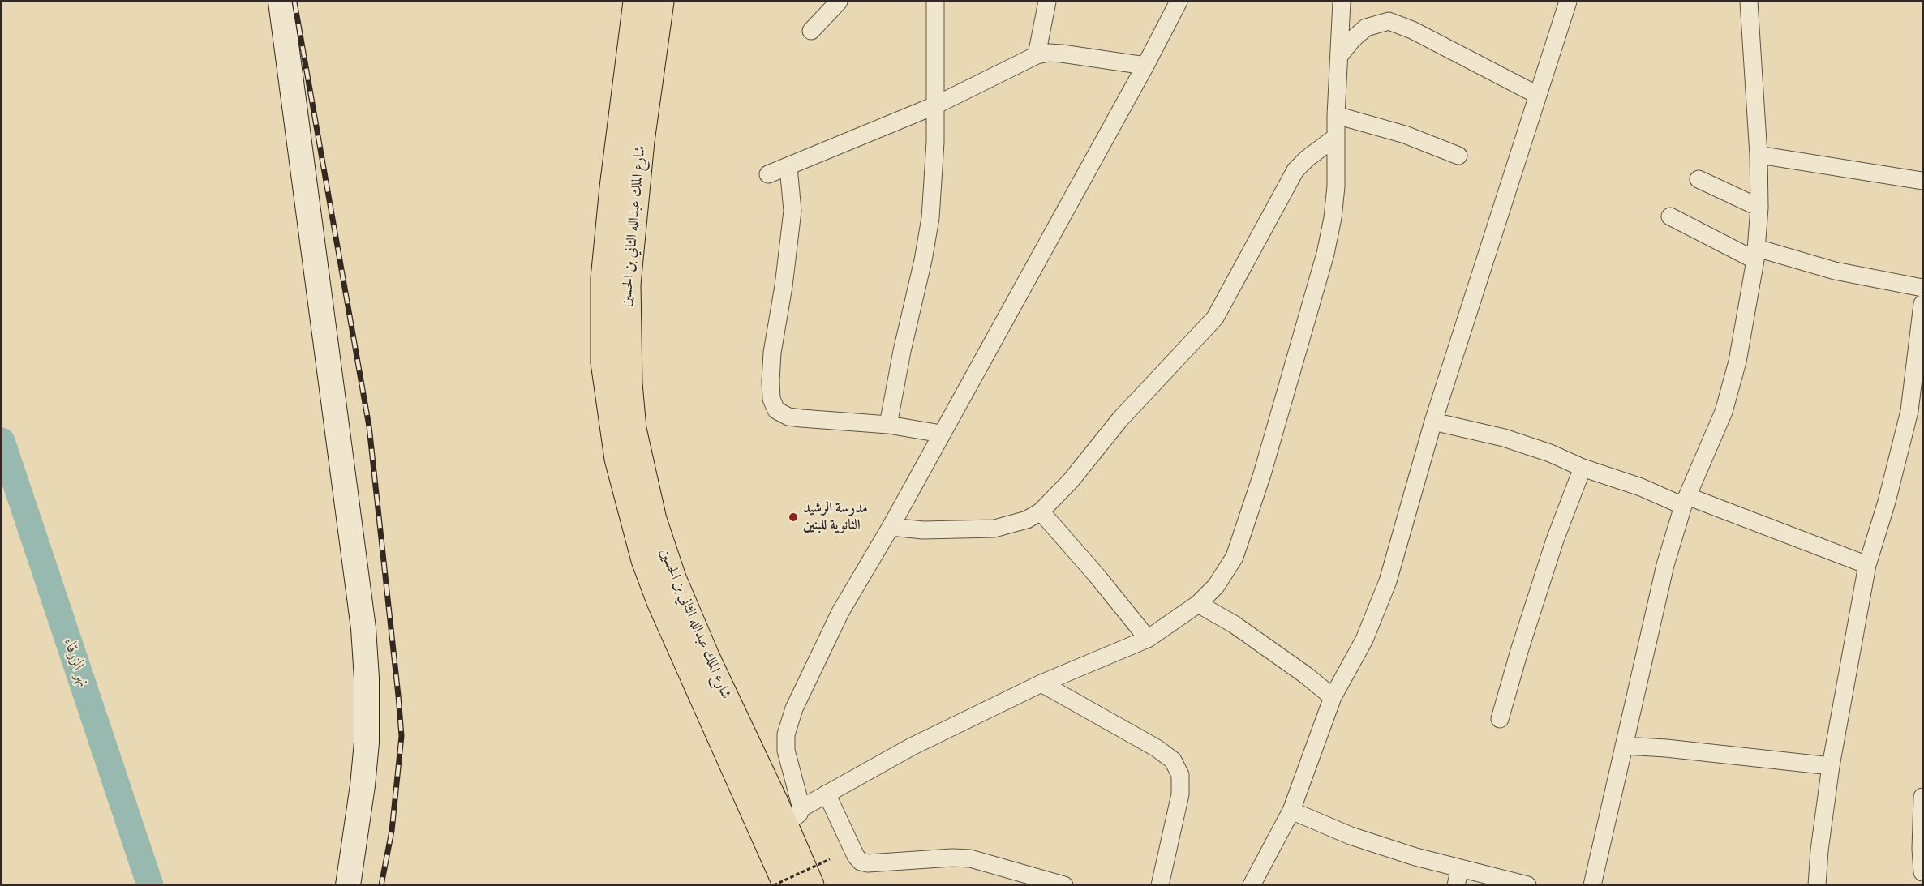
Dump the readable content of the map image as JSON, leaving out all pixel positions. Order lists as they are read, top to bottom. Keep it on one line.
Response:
{"streets":{"main road":["شارع الملك عبدالله الثاني بن الحسين"]},"water":["نهر الزرقاء"],"places":["مدرسة الرشيد الثانوية للبنين"]}
